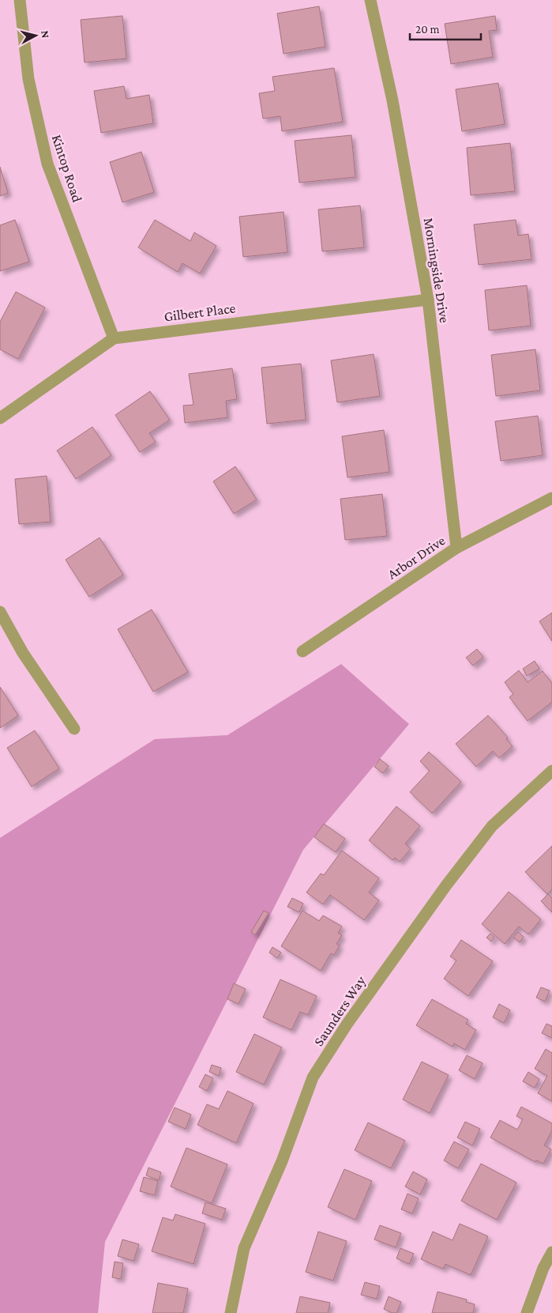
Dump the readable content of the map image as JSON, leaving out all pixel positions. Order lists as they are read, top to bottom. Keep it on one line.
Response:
{"streets":{"street":["Kintop Road","Morningside Drive","Gilbert Place","Arbor Drive","Saunders Way"]},"crossings":[["Kintop Road","Gilbert Place"],["Morningside Drive","Gilbert Place"],["Morningside Drive","Arbor Drive"]],"scale_bar":"20 m","north":"right"}
